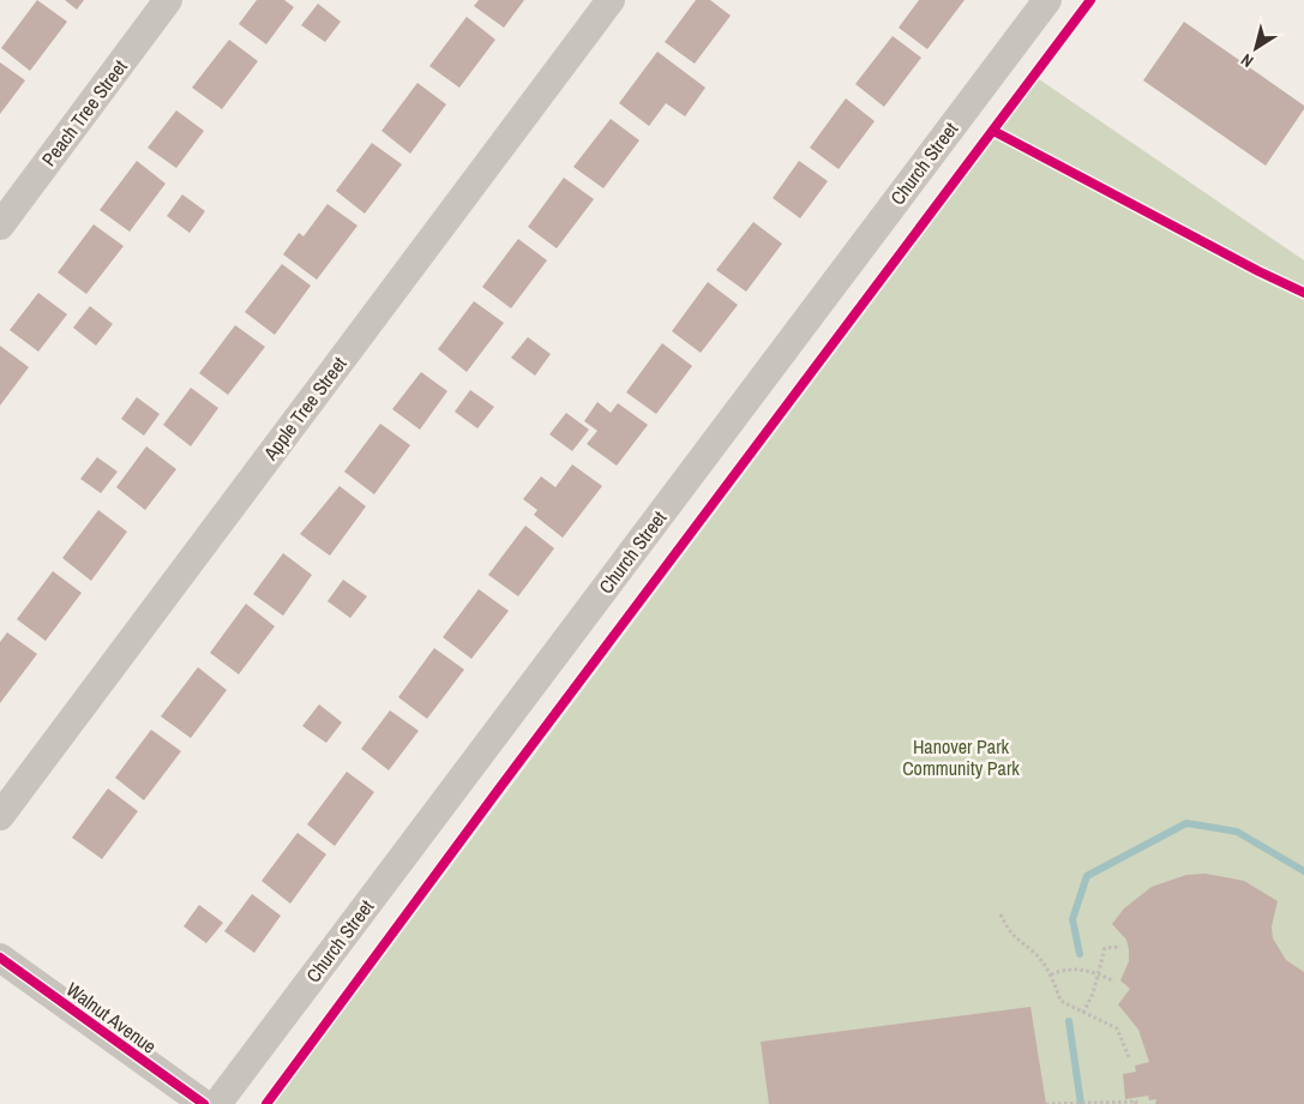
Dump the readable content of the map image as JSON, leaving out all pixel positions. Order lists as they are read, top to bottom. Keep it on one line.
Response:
{"streets":{"street":["Peach Tree Street","Church Street","Apple Tree Street","Walnut Avenue"]},"parks":["Hanover Park Community Park"],"north":"bottom left"}
